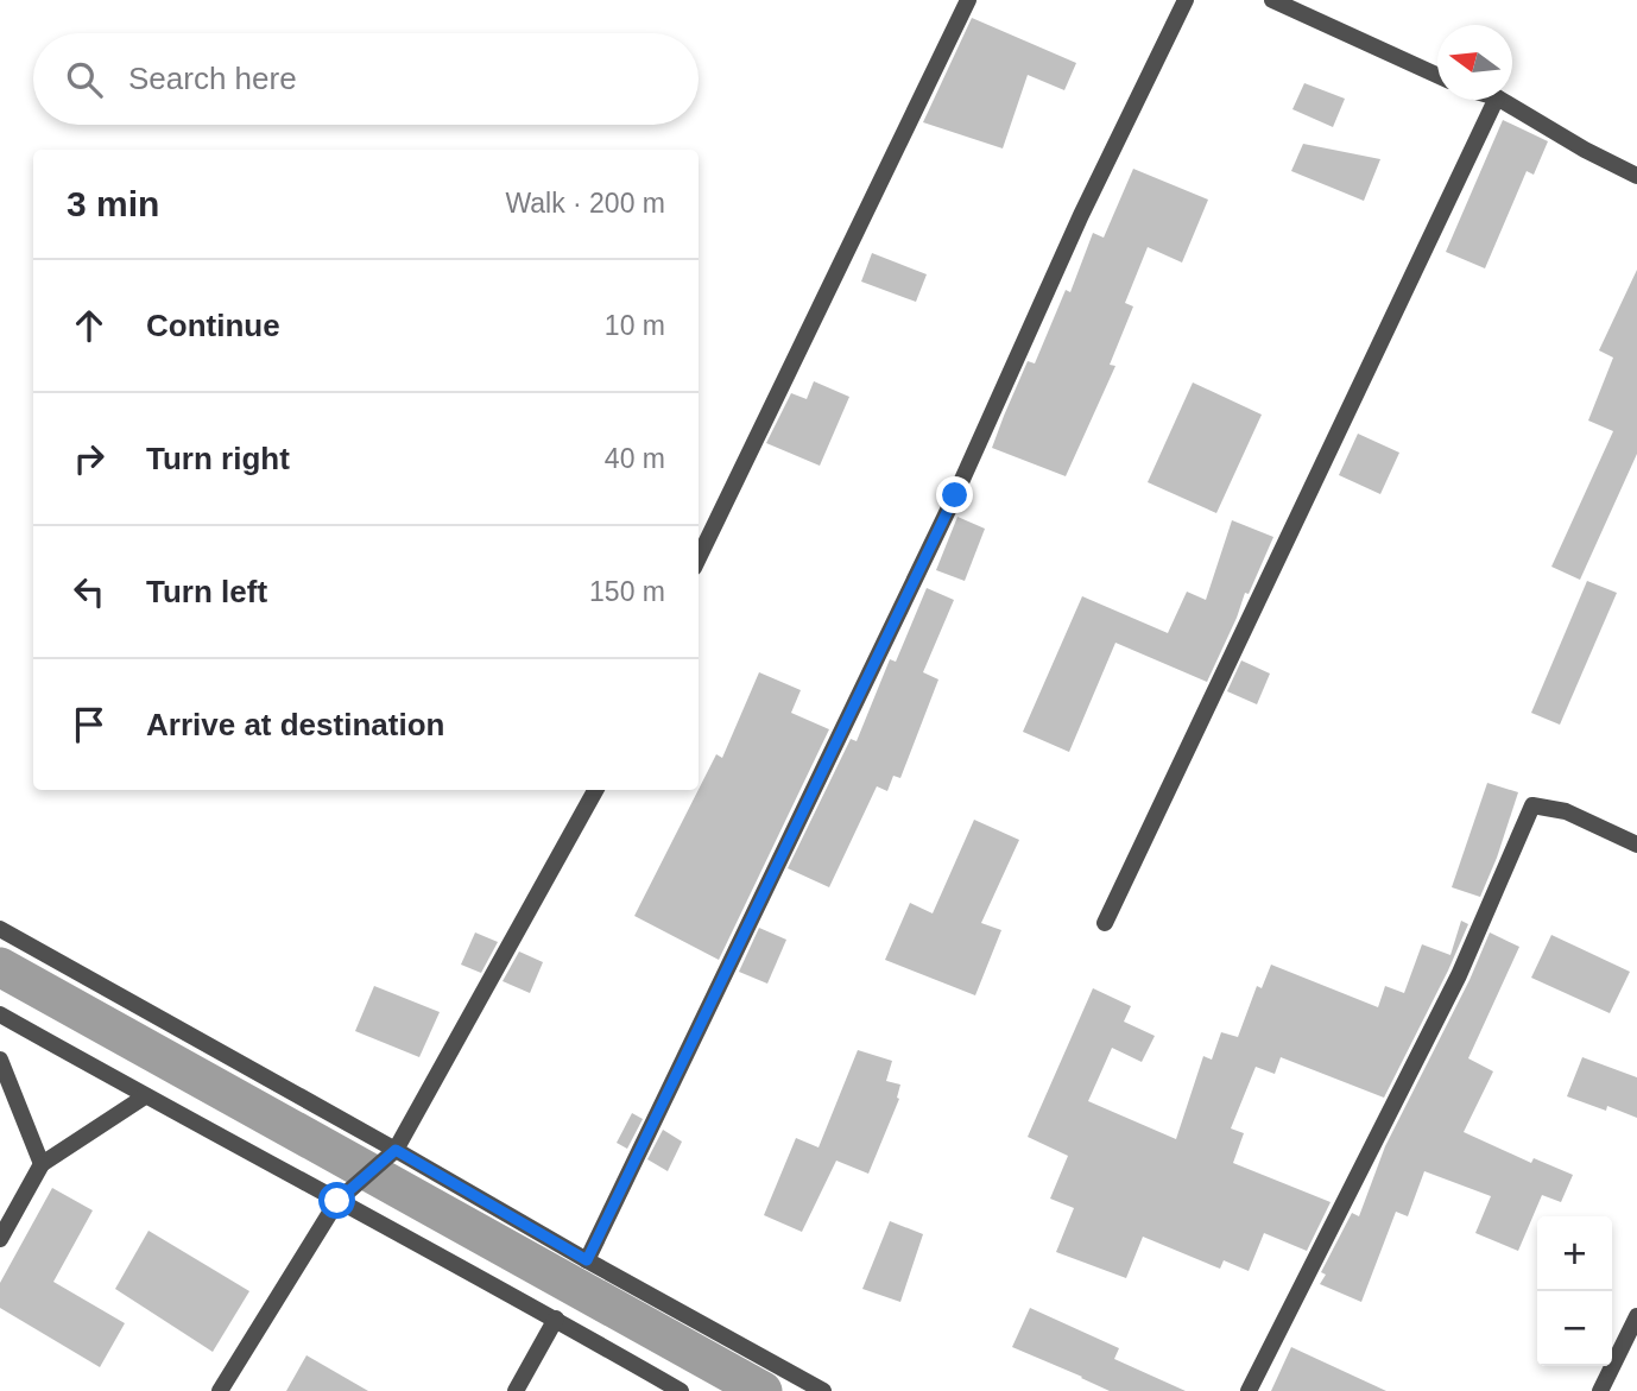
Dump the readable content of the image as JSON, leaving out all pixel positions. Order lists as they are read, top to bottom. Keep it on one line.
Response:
{"north":"left","page":{"search":"Search here","heading":["3 min","Walk · 200 m"],"list":[["Continue","10 m"],["Turn right","40 m"],["Turn left","150 m"],"Arrive at destination"],"map_buttons":["+","−"]}}
